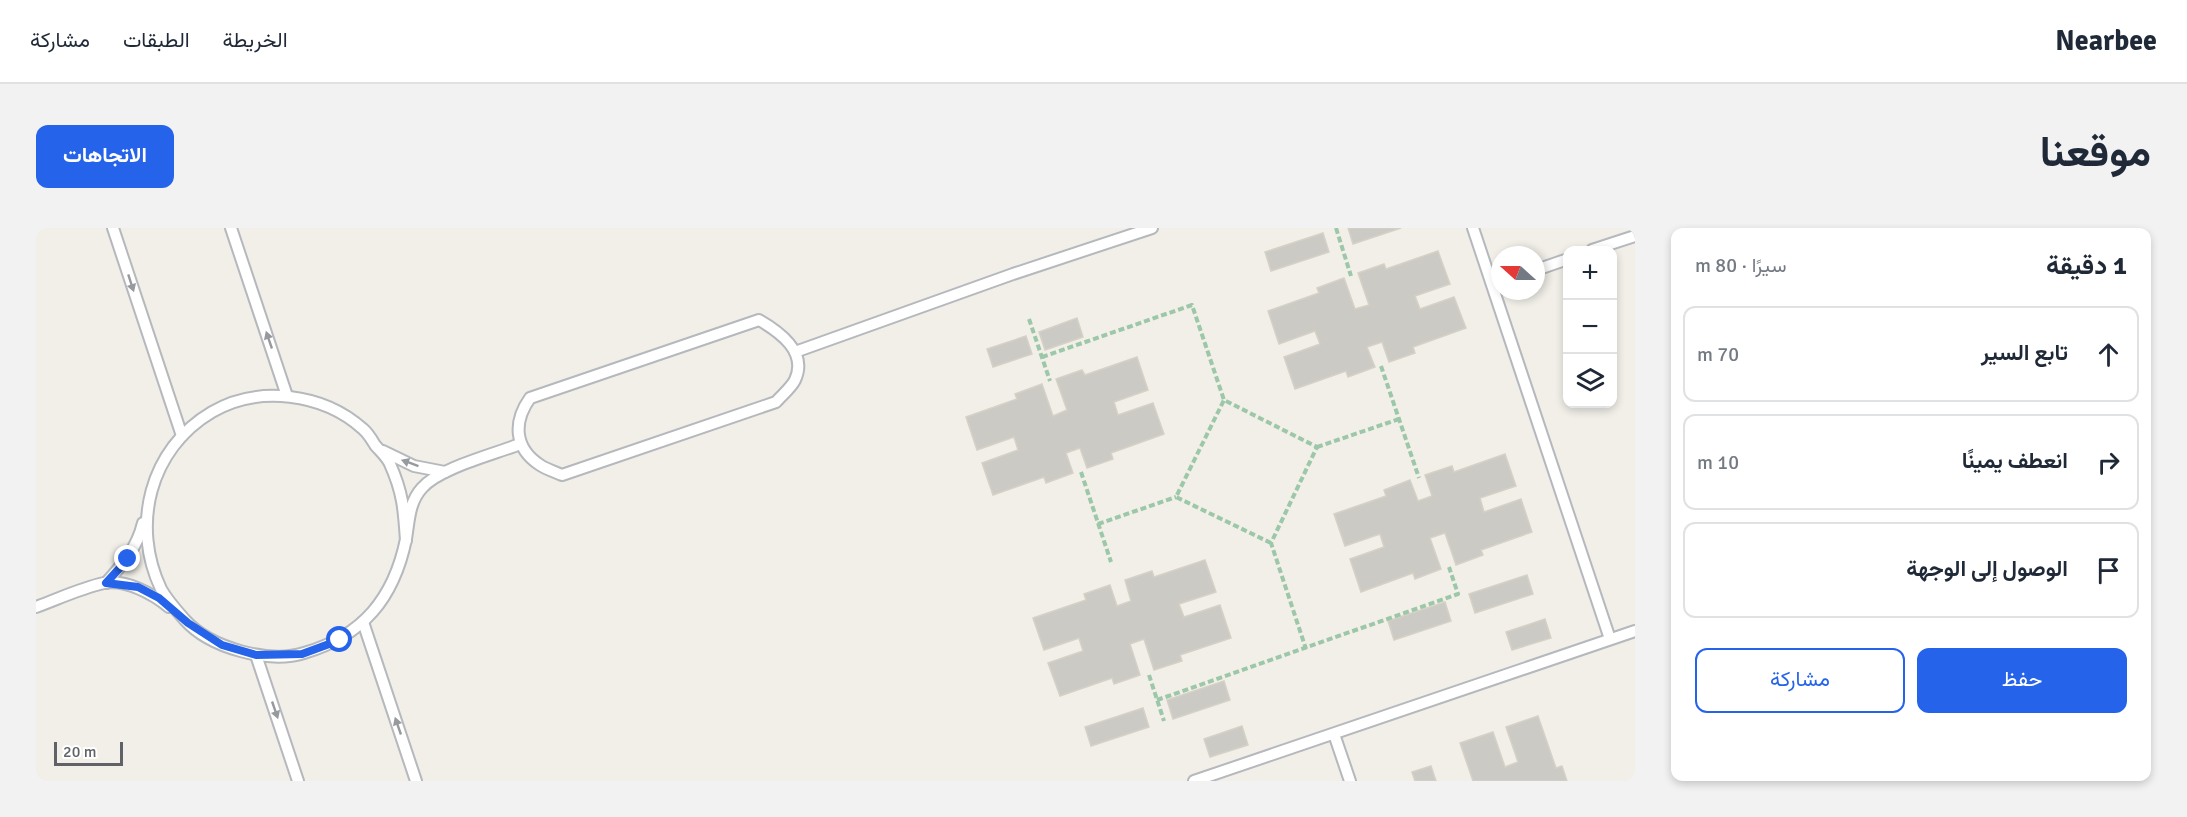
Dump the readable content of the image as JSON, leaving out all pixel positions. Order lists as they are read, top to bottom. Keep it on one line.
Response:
{"scale_bar":"20 m","north":"left","page":{"header":"Nearbee","nav":["الخريطة","الطبقات","مشاركة"],"title":"موقعنا","buttons":["الاتجاهات",["حفظ","مشاركة"]],"heading":["1 دقيقة","سيرًا · 80 m"],"map_buttons":["+","−"],"list":[["تابع السير","70 m"],["انعطف يمينًا","10 m"],"الوصول إلى الوجهة"],"scale":"20 m"}}
